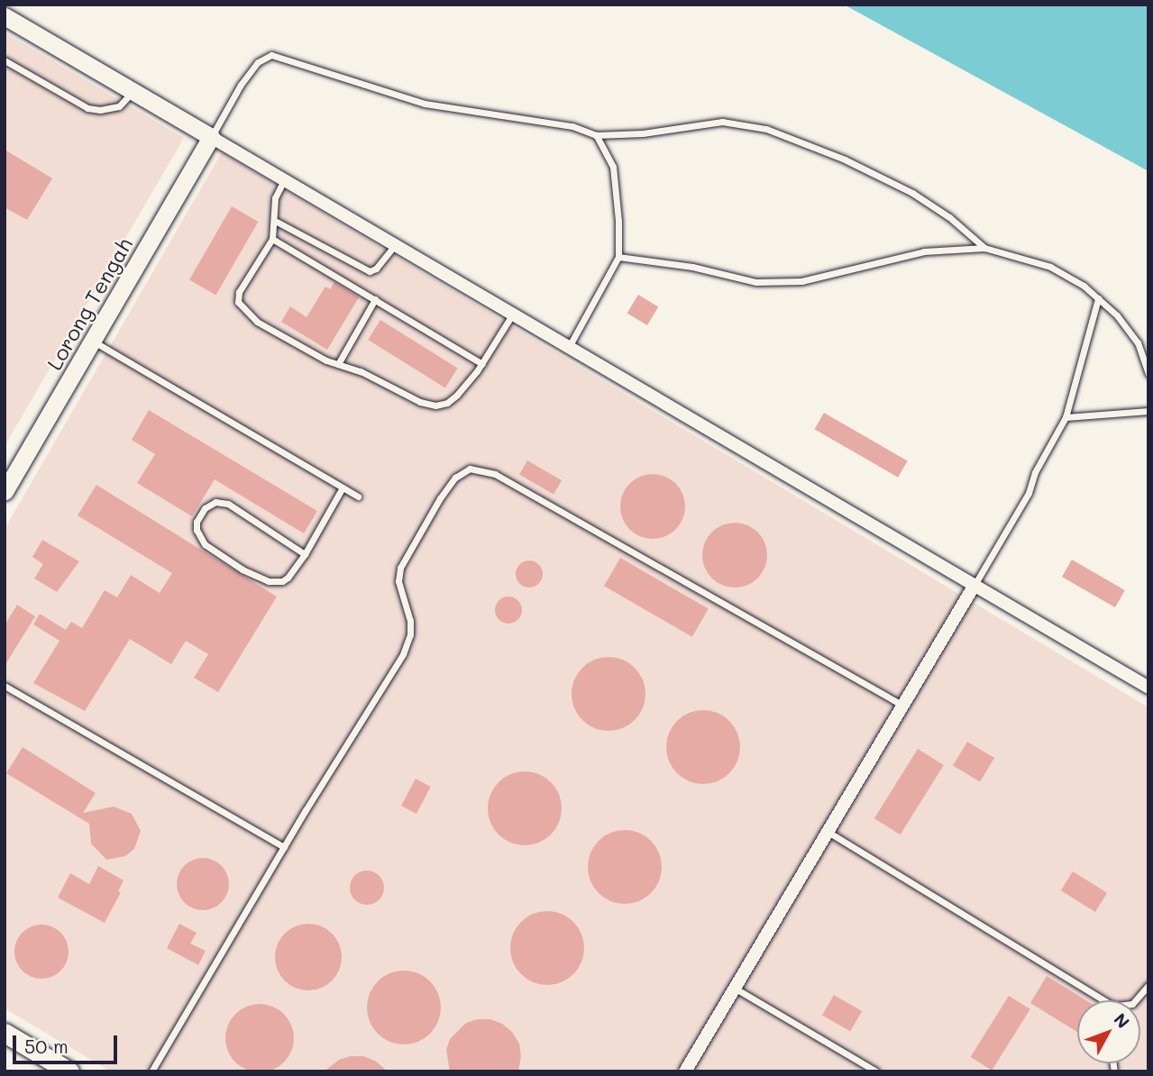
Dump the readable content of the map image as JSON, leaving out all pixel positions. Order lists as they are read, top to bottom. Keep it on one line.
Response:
{"streets":{"street":["Lorong Tengah"]},"scale_bar":"50 m","north":"top right"}
